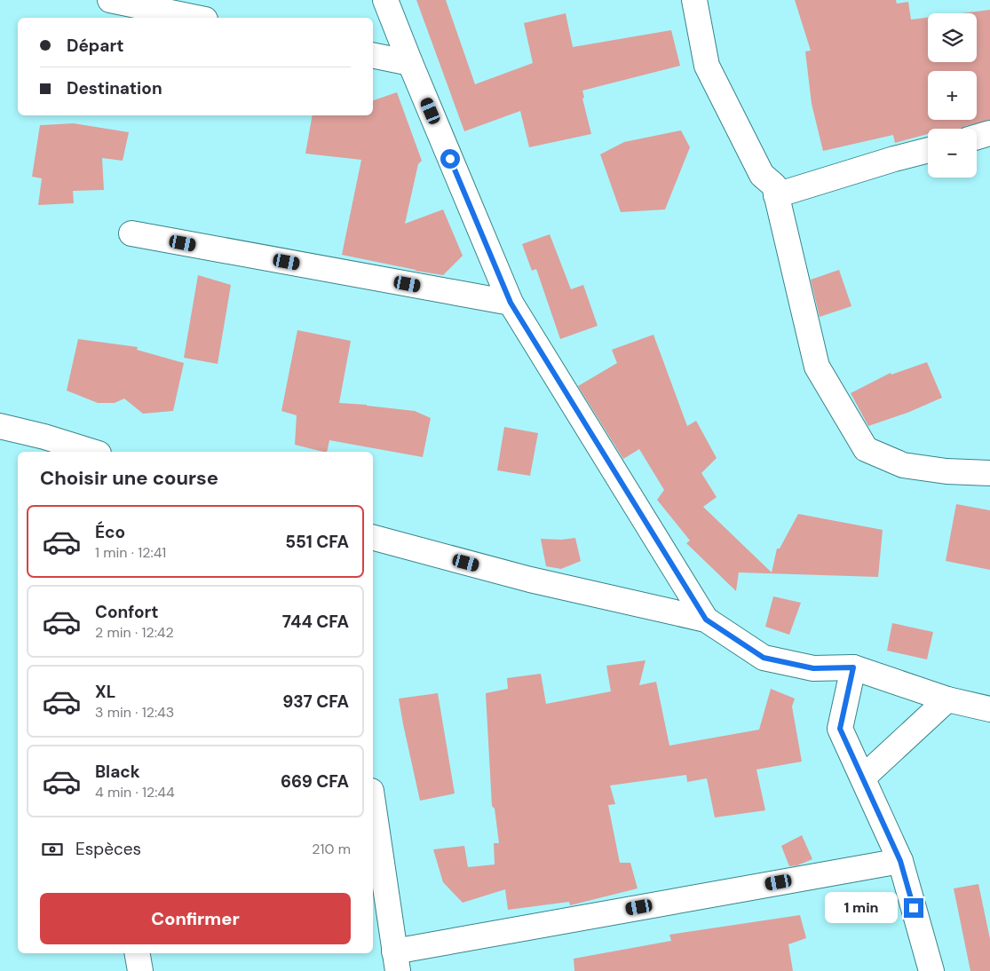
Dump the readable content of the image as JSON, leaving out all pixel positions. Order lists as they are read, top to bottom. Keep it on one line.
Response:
{"page":{"map_buttons":["+","−"],"banner":["Départ","Destination"],"heading":"Choisir une course","list":[{"name":"Éco","note":"1 min · 12:41","value":"551 CFA"},{"name":"Confort","note":"2 min · 12:42","value":"744 CFA"},{"name":"XL","note":"3 min · 12:43","value":"937 CFA"},{"name":"Black","note":"4 min · 12:44","value":"669 CFA"}],"pay":["Espèces","210 m"],"buttons":"Confirmer","bubble":"1 min"}}
